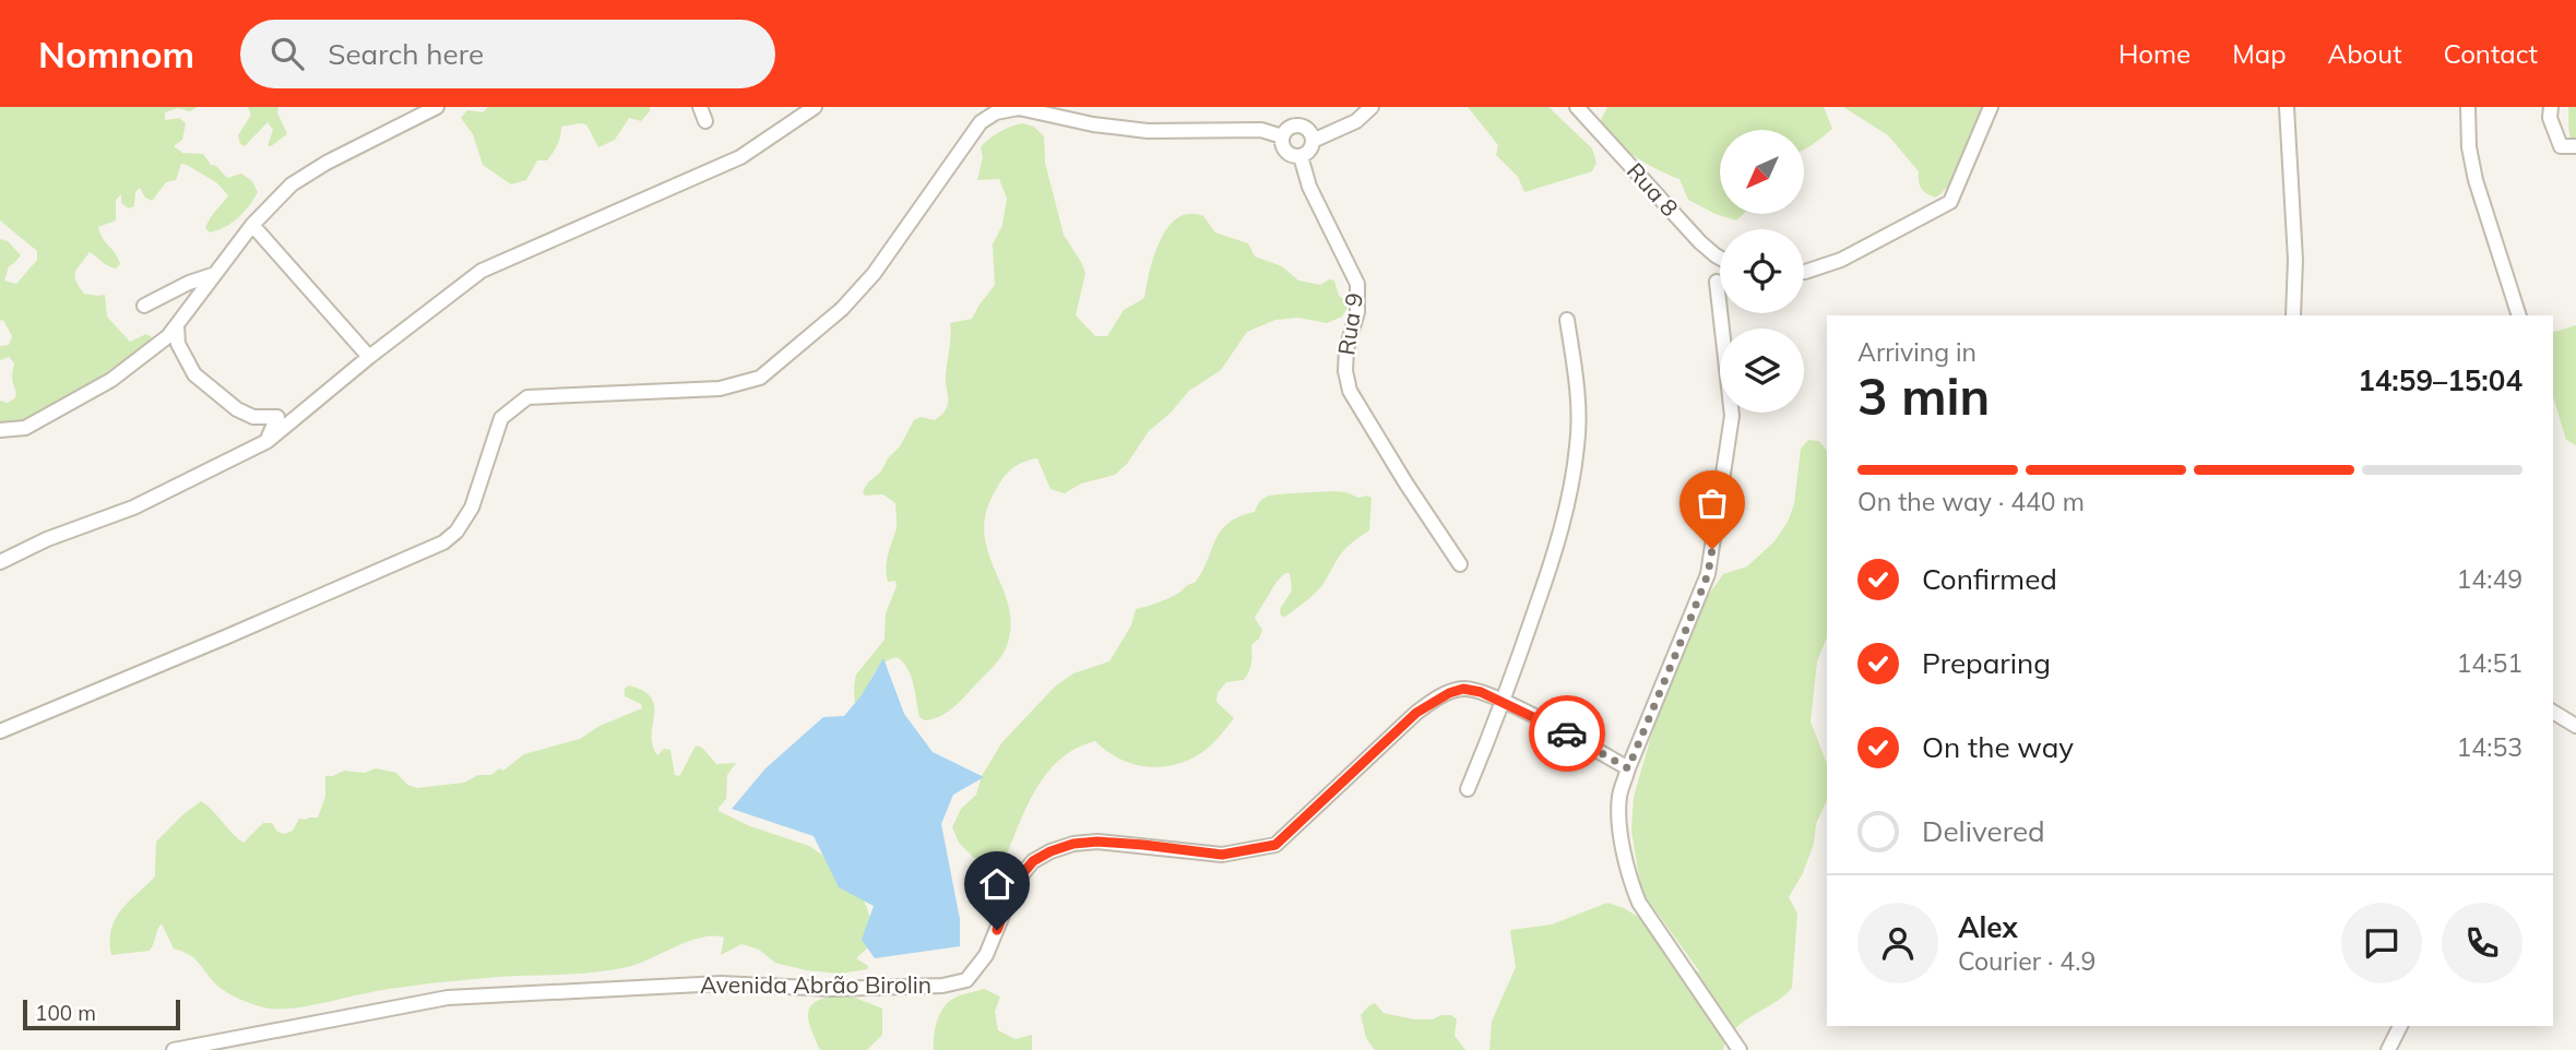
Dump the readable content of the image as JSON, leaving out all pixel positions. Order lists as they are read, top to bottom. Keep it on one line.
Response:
{"streets":{"street":["Rua 8","Rua 9","Avenida Abrão Birolin"]},"scale_bar":"100 m","north":"bottom left","page":{"header":"Nomnom","search":"Search here","nav":["Home","Map","About","Contact"],"heading":["3 min","Arriving in","14:59–15:04"],"panel":["Alex","Courier · 4.9"],"bar":"On the way · 440 m","list":[["Confirmed","14:49"],["Preparing","14:51"],["On the way","14:53"],"Delivered"],"scale":"100 m"}}
